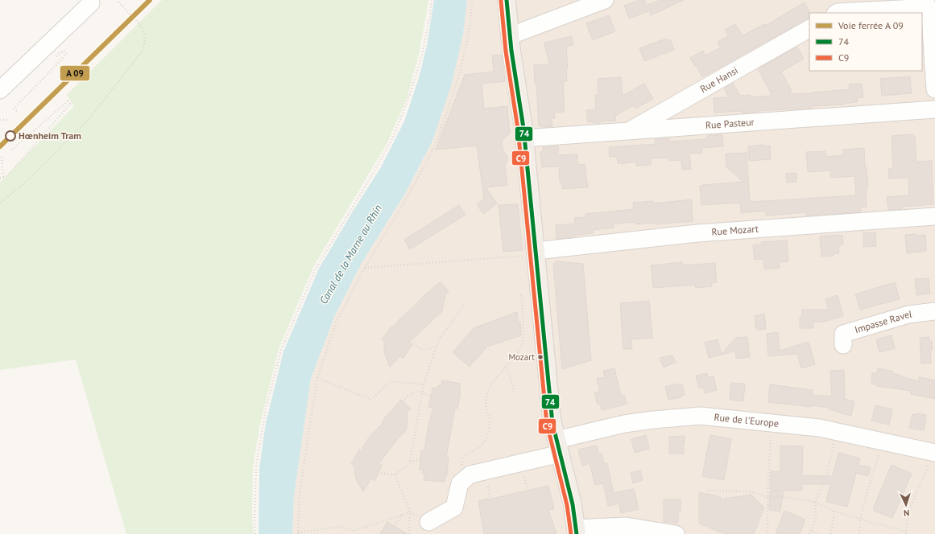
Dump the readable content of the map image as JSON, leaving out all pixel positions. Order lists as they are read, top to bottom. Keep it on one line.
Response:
{"streets":{"street":["Rue Hansi","Rue Pasteur","Rue Mozart","Impasse Ravel","Rue de l'Europe"]},"crossings":[["Rue Hansi","Rue Pasteur"]],"water":["Canal de la Marne au Rhin"],"places":["Hœnheim Tram","Mozart"],"lines":["transit line 74","transit line C9"],"legend":["Voie ferrée A 09","74","C9"],"north":"bottom"}
